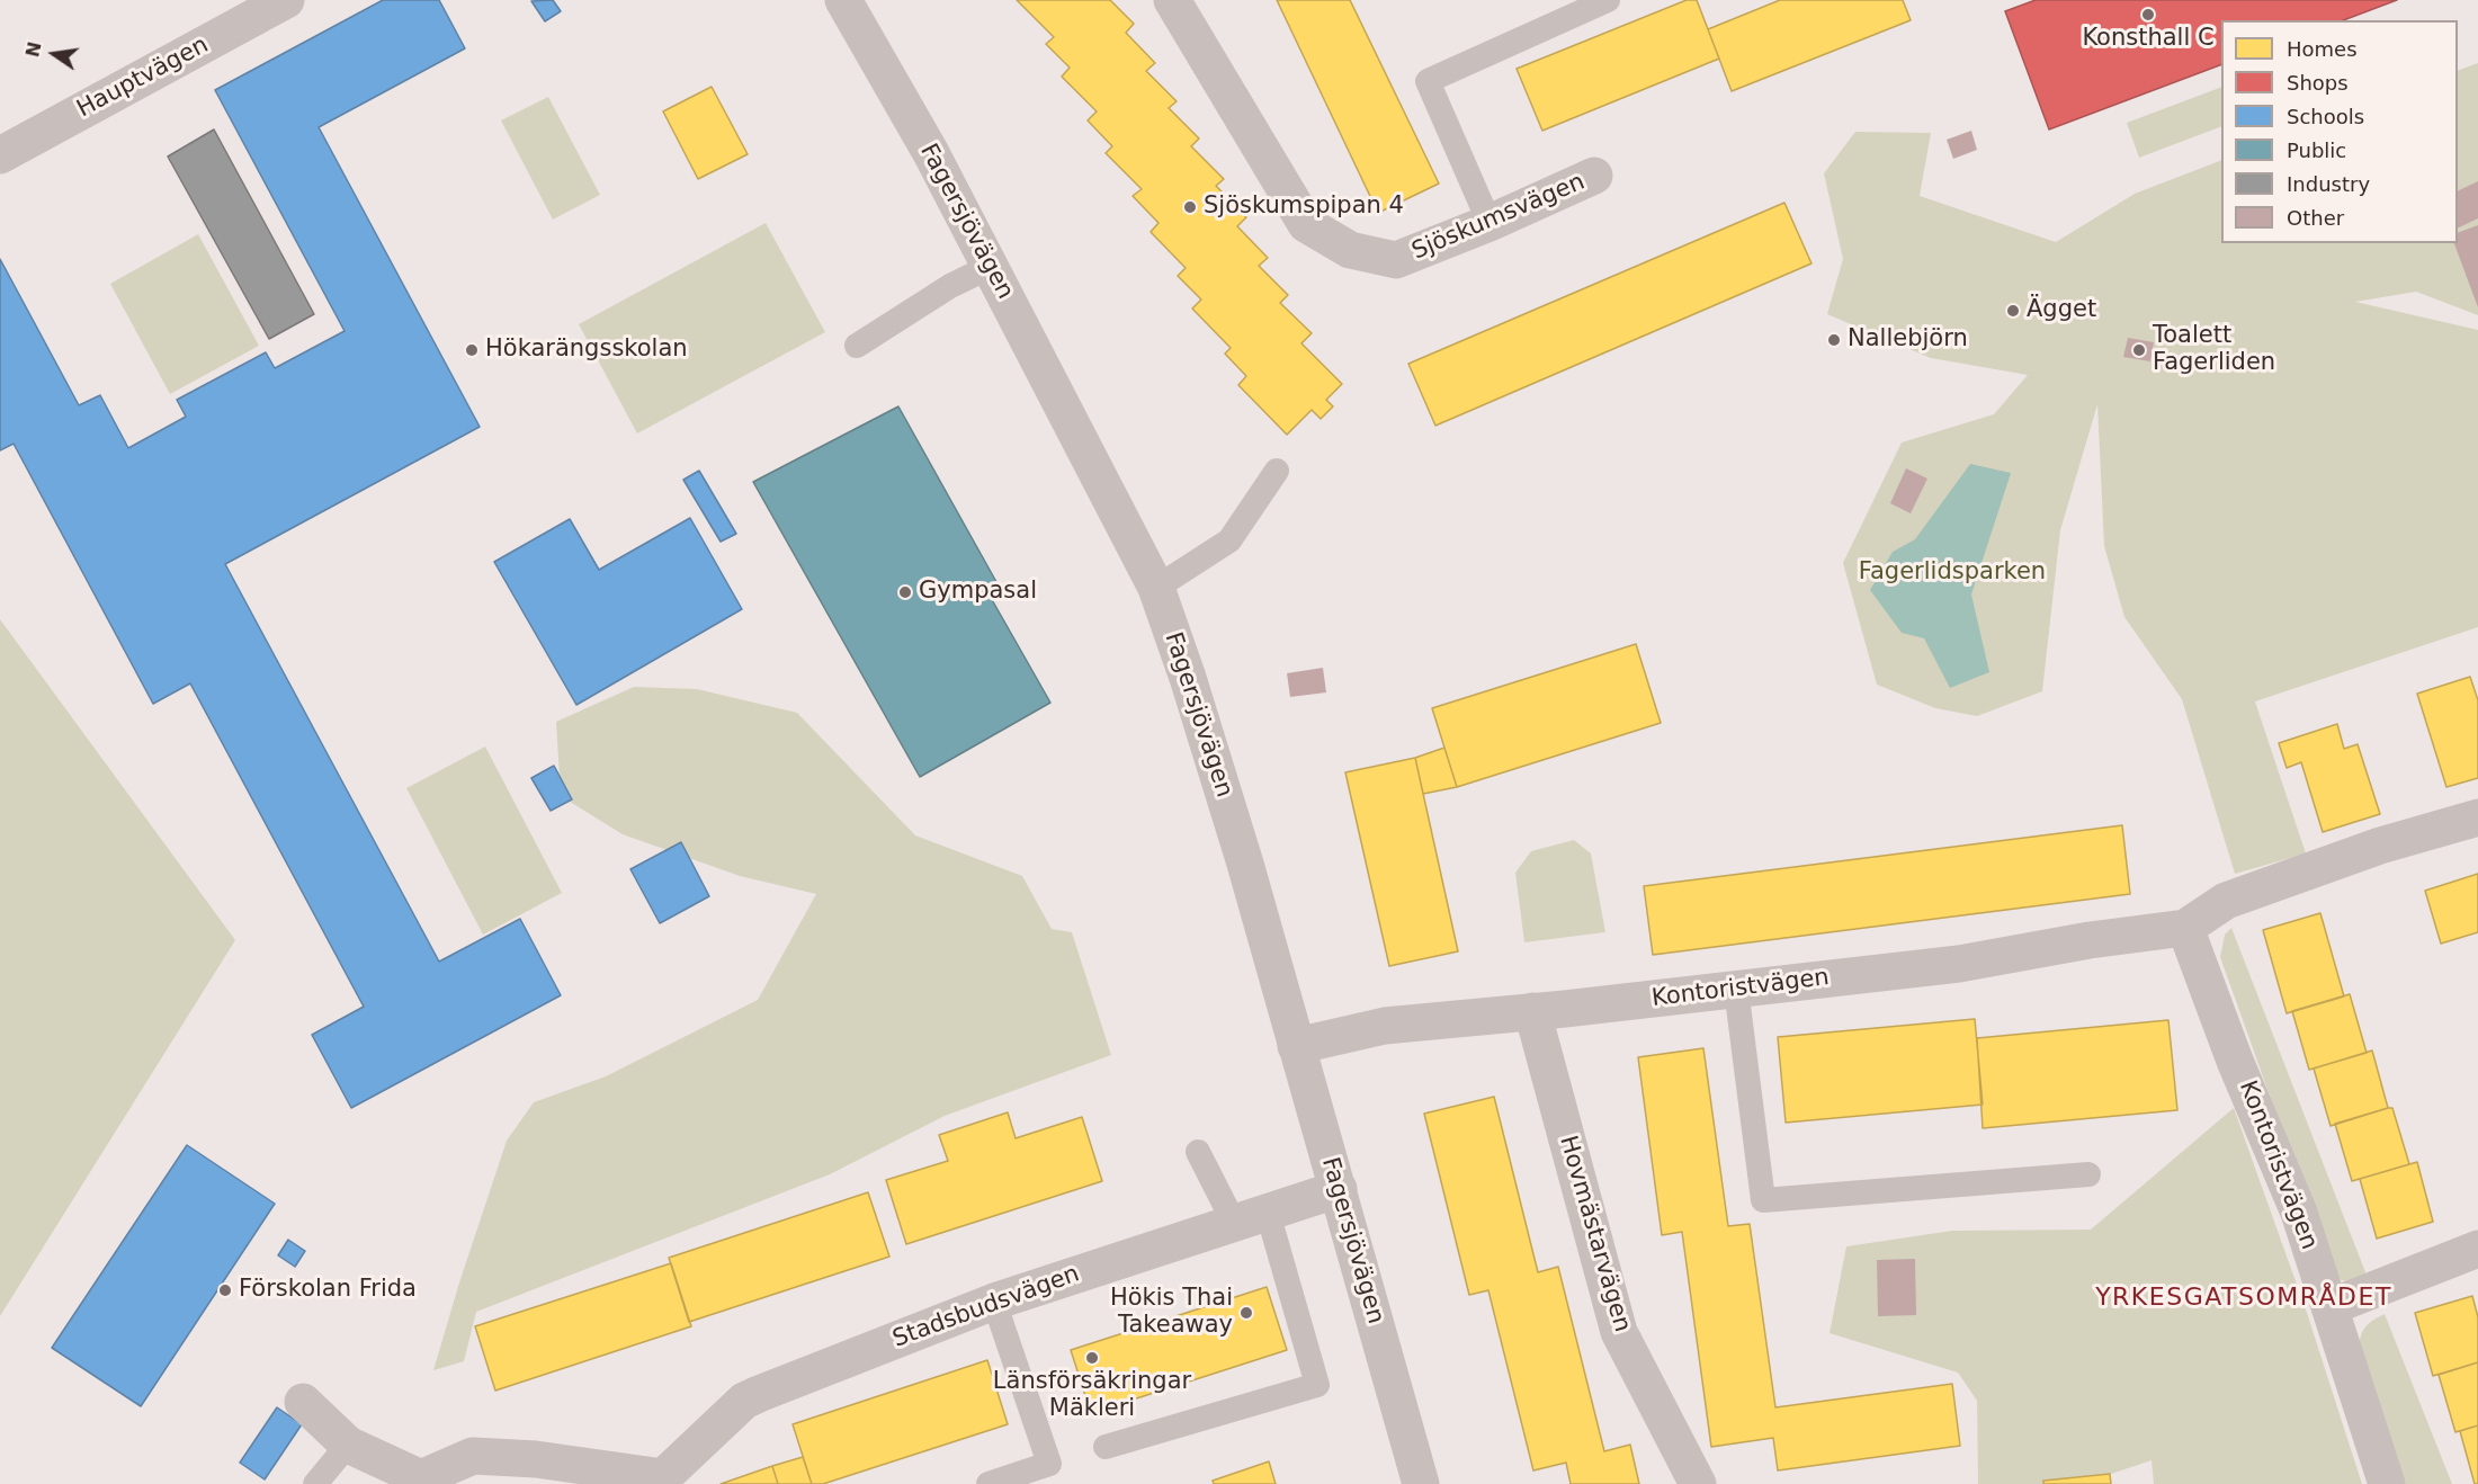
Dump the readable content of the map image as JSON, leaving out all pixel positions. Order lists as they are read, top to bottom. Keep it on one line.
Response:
{"streets":{"street":["Hauptvägen","Sjöskumsvägen","Fagersjövägen","Kontoristvägen","Hovmästarvägen","Stadsbudsvägen"]},"crossings":[["Fagersjövägen","Kontoristvägen"],["Fagersjövägen","Stadsbudsvägen"],["Kontoristvägen","Hovmästarvägen"]],"districts":["YRKESGATSOMRÅDET"],"parks":["Fagerlidsparken"],"places":["Konsthall C","Sjöskumspipan 4","Ägget","Nallebjörn","Hökarängsskolan","Toalett Fagerliden","Gympasal","Förskolan Frida","Hökis Thai Takeaway","Länsförsäkringar Mäkleri"],"legend":["Homes","Shops","Schools","Public","Industry","Other"],"north":"left"}
